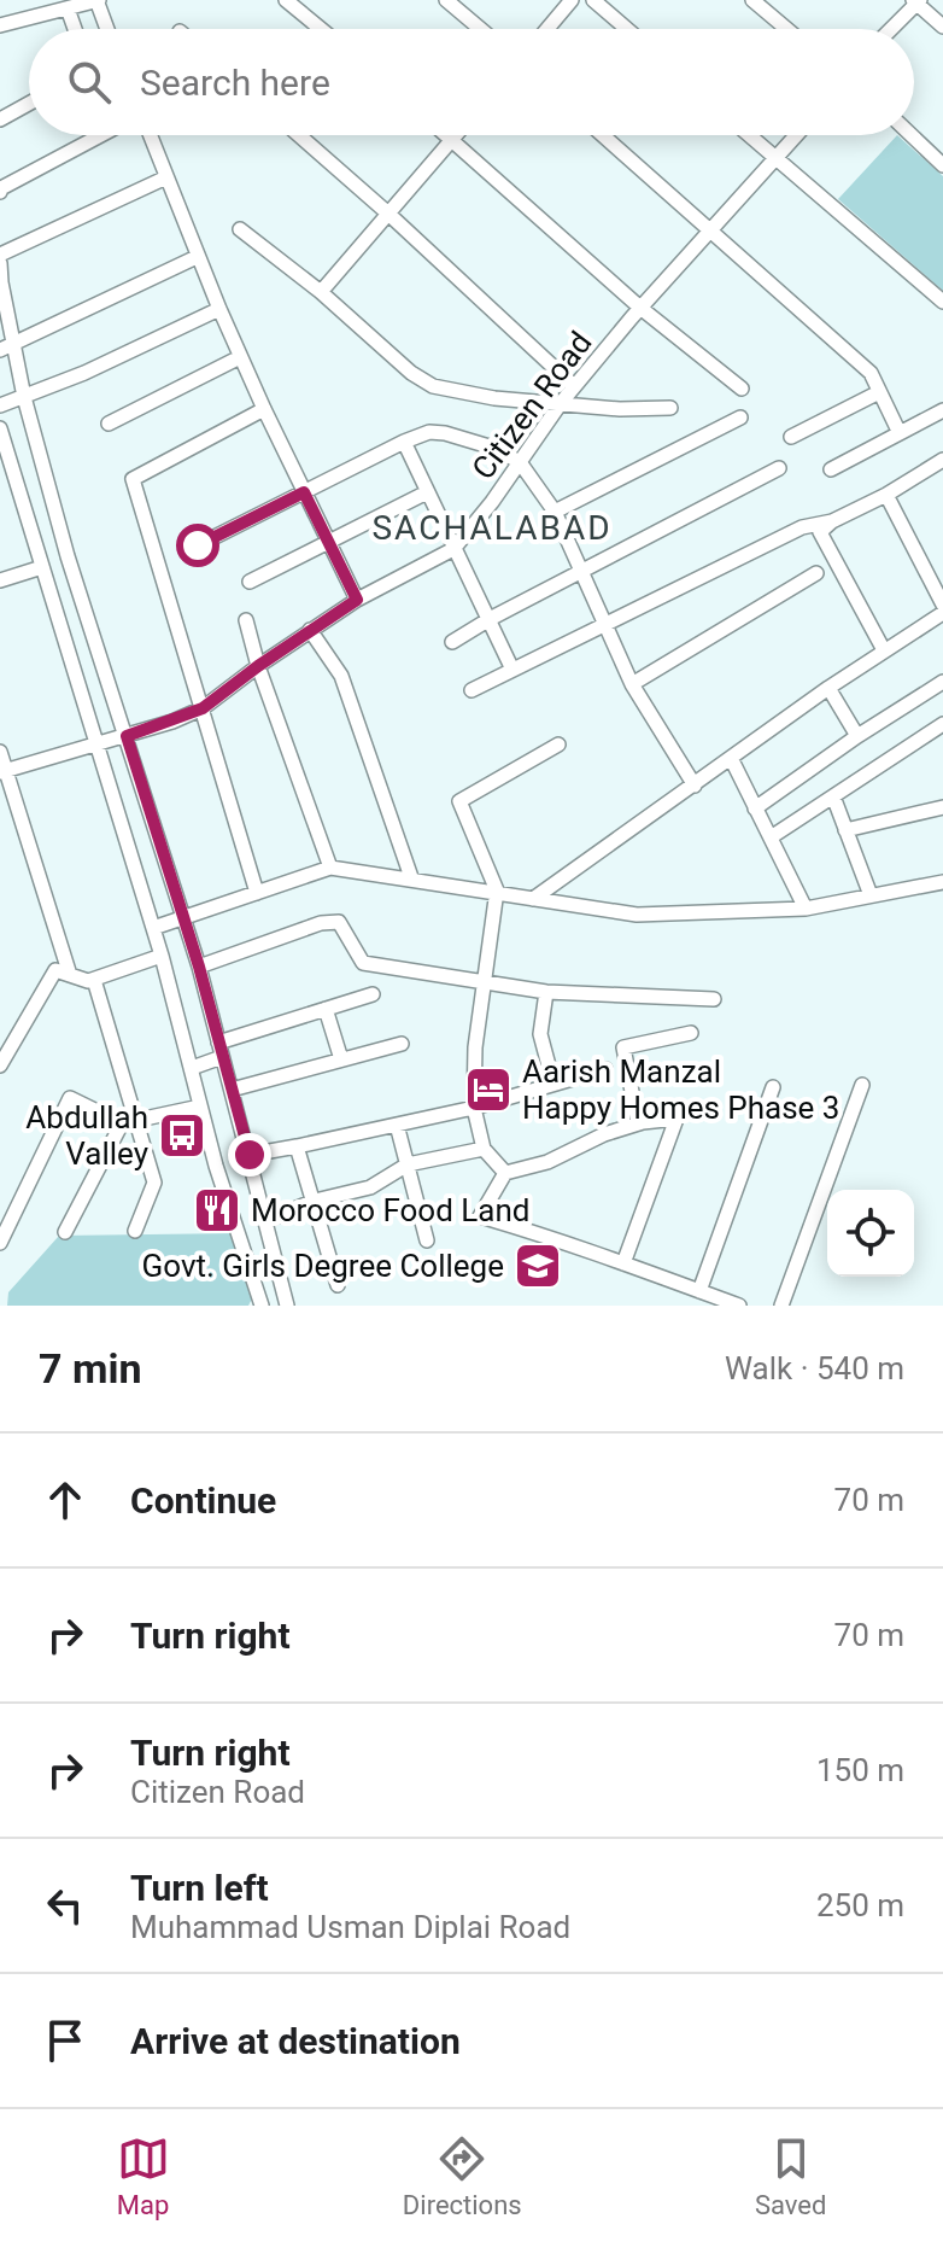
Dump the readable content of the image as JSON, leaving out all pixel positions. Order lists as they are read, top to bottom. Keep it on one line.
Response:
{"streets":{"street":["Citizen Road"]},"districts":["SACHALABAD"],"places":{"hotel":["Aarish Manzal Happy Homes Phase 3"],"bus stop":["Abdullah Valley"],"restaurant":["Morocco Food Land"],"school or university":["Govt. Girls Degree College"]},"page":{"search":"Search here","heading":["7 min","Walk · 540 m"],"list":[["Continue","70 m"],["Turn right","70 m"],["Turn right","Citizen Road","150 m"],["Turn left","Muhammad Usman Diplai Road","250 m"],"Arrive at destination"],"nav":["Map","Directions","Saved"]}}
